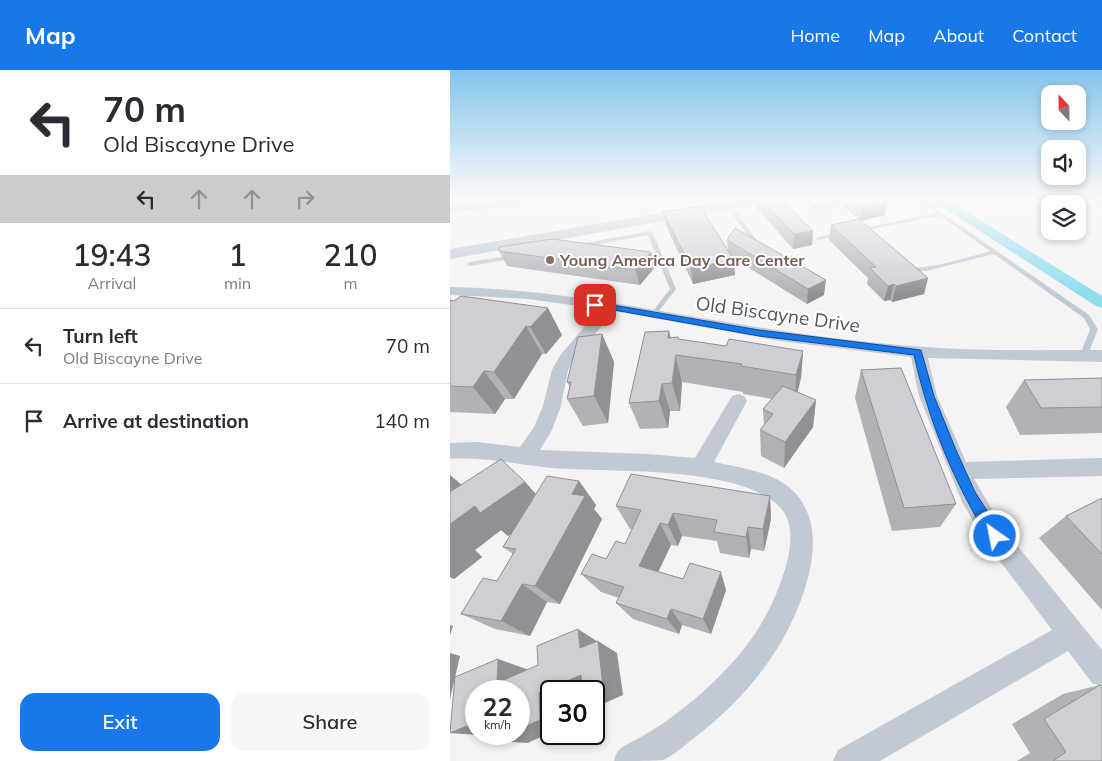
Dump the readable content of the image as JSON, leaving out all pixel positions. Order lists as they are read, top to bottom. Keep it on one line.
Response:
{"streets":{"street":["Old Biscayne Drive"]},"places":["Young America Day Care Center"],"north":"top","page":{"header":"Map","nav":["Home","Map","About","Contact"],"turn":["70 m","Old Biscayne Drive"],"eta":["19:43","Arrival","1","min","210","m"],"list":[{"name":"Turn left","note":"Old Biscayne Drive","value":"70 m"},{"name":"Arrive at destination","value":"140 m"}],"speed":"22 km/h","limit":"30","buttons":["Exit","Share"]}}
